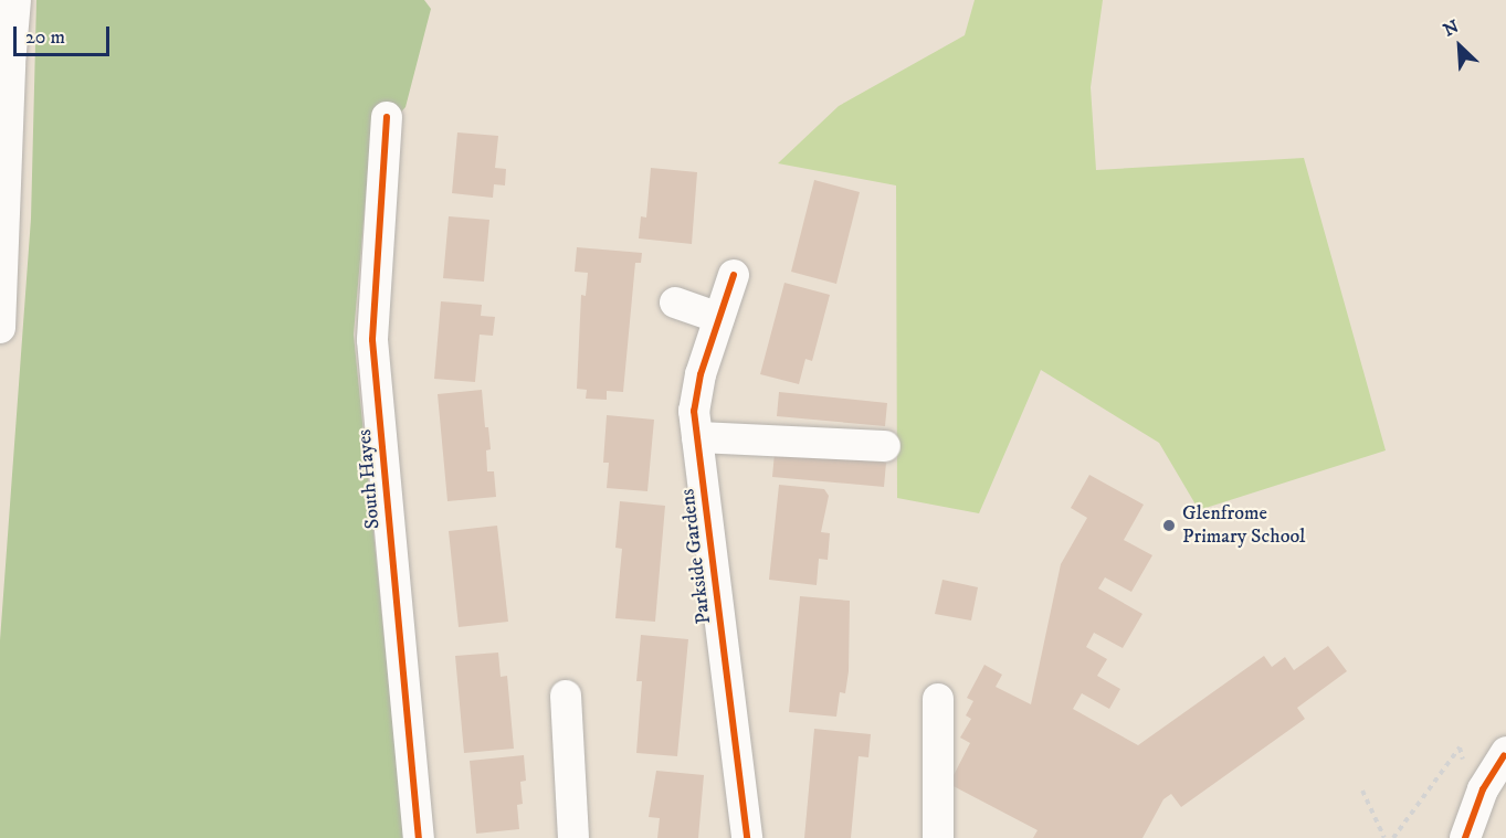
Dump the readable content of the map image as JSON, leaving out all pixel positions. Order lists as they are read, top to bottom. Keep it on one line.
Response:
{"streets":{"street":["South Hayes","Parkside Gardens"]},"places":["Glenfrome Primary School"],"scale_bar":"20 m","north":"top left"}
